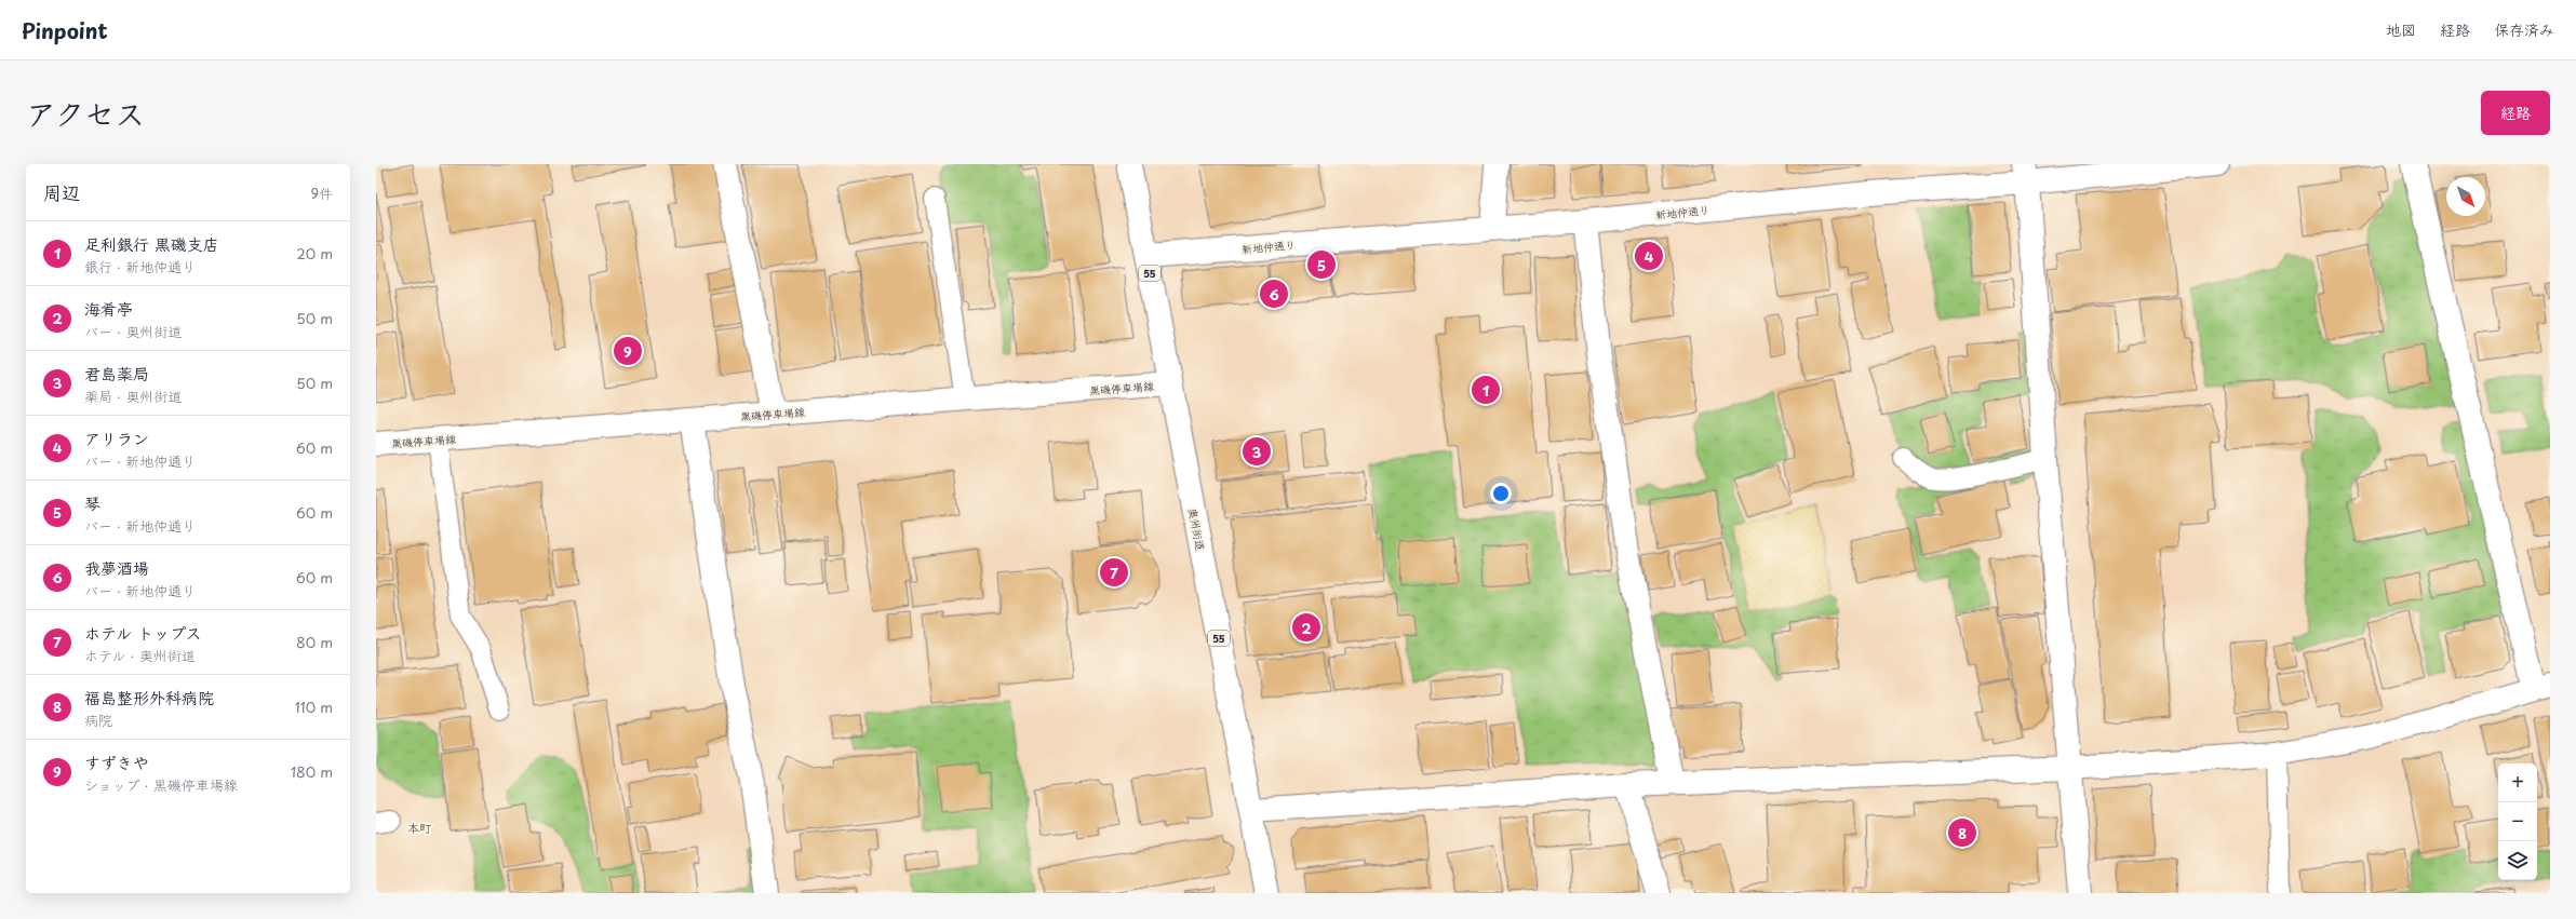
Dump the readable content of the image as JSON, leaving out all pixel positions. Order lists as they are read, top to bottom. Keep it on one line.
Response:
{"streets":{"street":["新地仲通り","55","黒磯停車場線","奥州街道"]},"crossings":[["新地仲通り","奥州街道"],["黒磯停車場線","奥州街道"]],"districts":["本町"],"north":"bottom right","page":{"header":"Pinpoint","nav":["地図","経路","保存済み"],"title":"アクセス","buttons":"経路","heading":["周辺","9件"],"list":[{"mark":"1","name":"足利銀行 黒磯支店","note":"銀行 · 新地仲通り","value":"20 m"},{"mark":"2","name":"海肴亭","note":"バー · 奥州街道","value":"50 m"},{"mark":"3","name":"君島薬局","note":"薬局 · 奥州街道","value":"50 m"},{"mark":"4","name":"アリラン","note":"バー · 新地仲通り","value":"60 m"},{"mark":"5","name":"琴","note":"バー · 新地仲通り","value":"60 m"},{"mark":"6","name":"我夢酒場","note":"バー · 新地仲通り","value":"60 m"},{"mark":"7","name":"ホテル トップス","note":"ホテル · 奥州街道","value":"80 m"},{"mark":"8","name":"福島整形外科病院","note":"病院","value":"110 m"},{"mark":"9","name":"すずきや","note":"ショップ · 黒磯停車場線","value":"180 m"}],"pins":["4","5","6","9","1","3","7","2","8"],"map_buttons":["+","−"]}}
